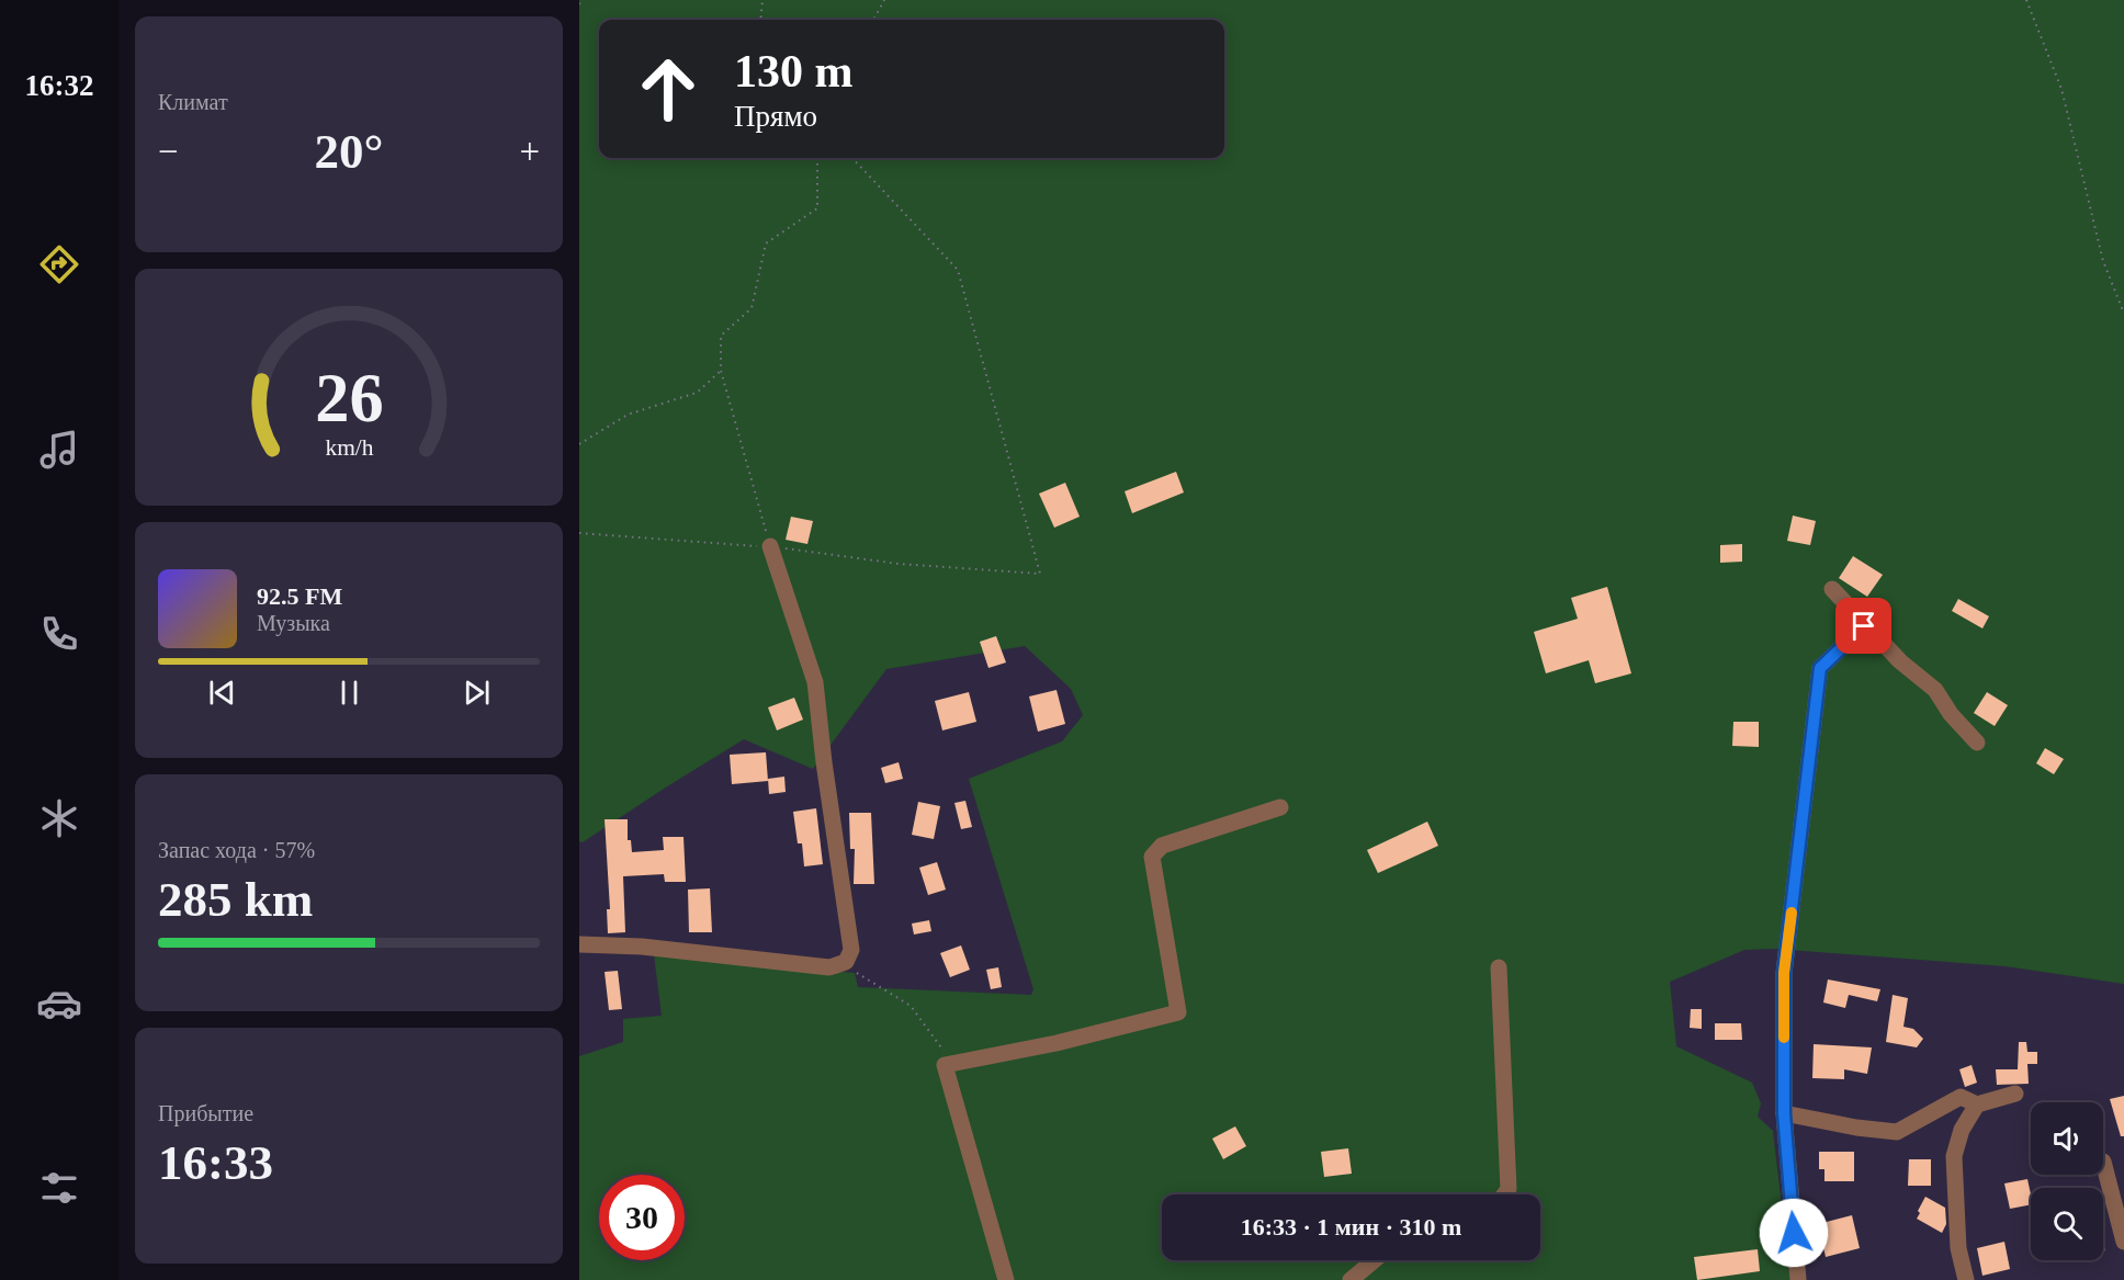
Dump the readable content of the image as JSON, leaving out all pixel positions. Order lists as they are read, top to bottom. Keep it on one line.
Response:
{"page":{"tabs":"16:32","tile":["Климат",["Запас хода · 57%","285 km"],["Прибытие","16:33"]],"turn":["130 m","Прямо"],"heat":["−","20°","+"],"song":["92.5 FM","Музыка"],"limit":"30","trip":"16:33 · 1 мин · 310 m","gauge":["26","km/h"]}}
